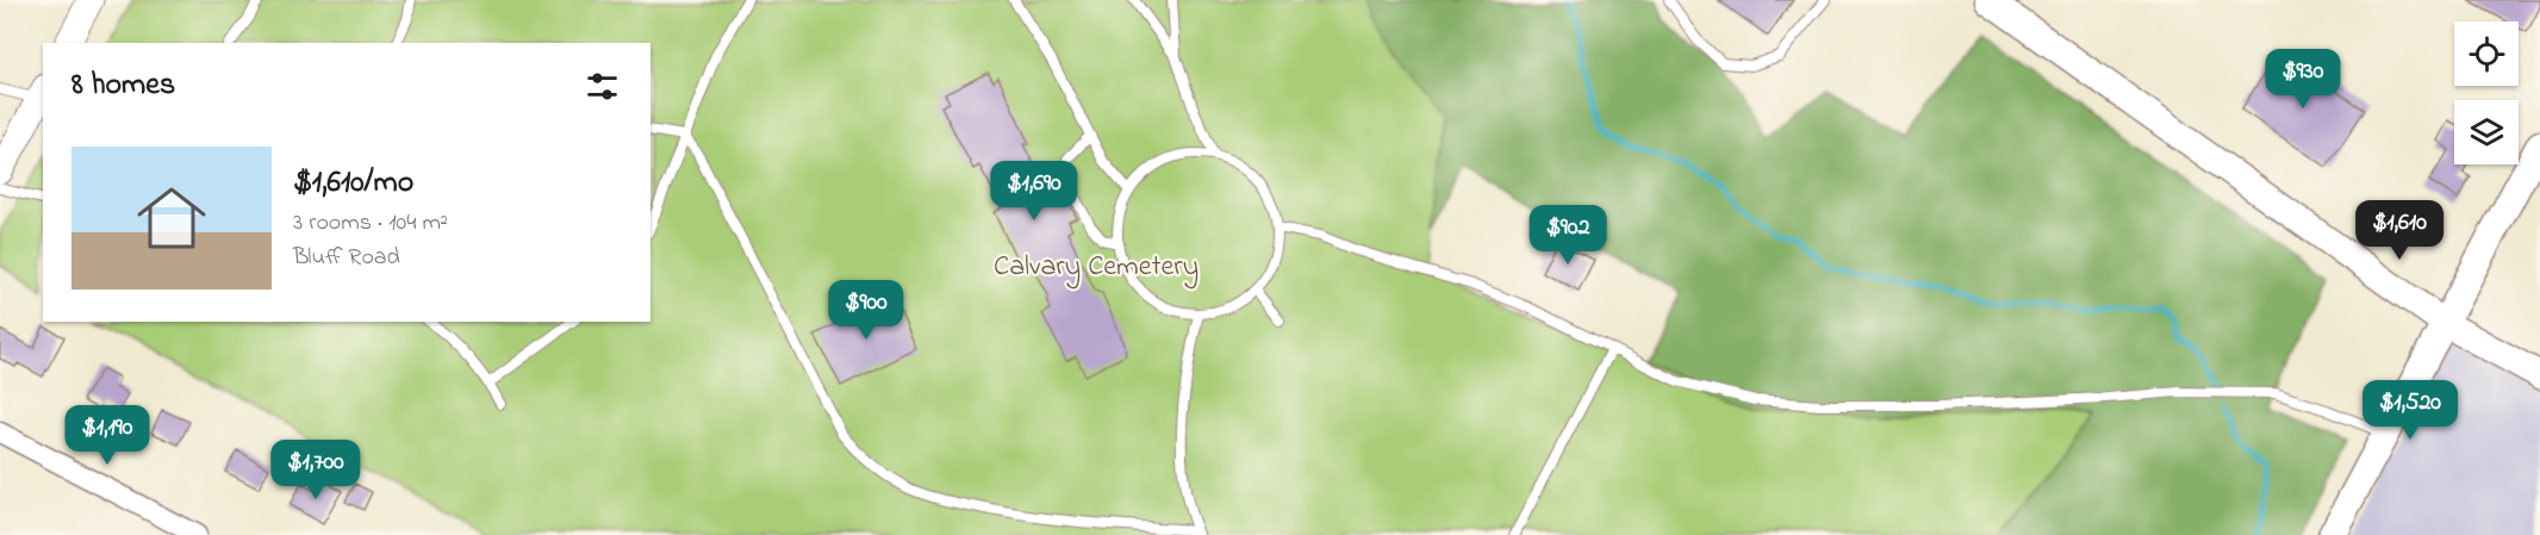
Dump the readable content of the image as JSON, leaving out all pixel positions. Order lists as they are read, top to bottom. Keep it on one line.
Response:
{"parks":["Calvary Cemetery"],"page":{"heading":"8 homes","price":["$930","$1,690","$1,610","$902","$900","$1,520","$1,190","$1,700"],"list":[{"name":"$1,610/mo","note":"3 rooms · 104 m² · Bluff Road"}]}}
